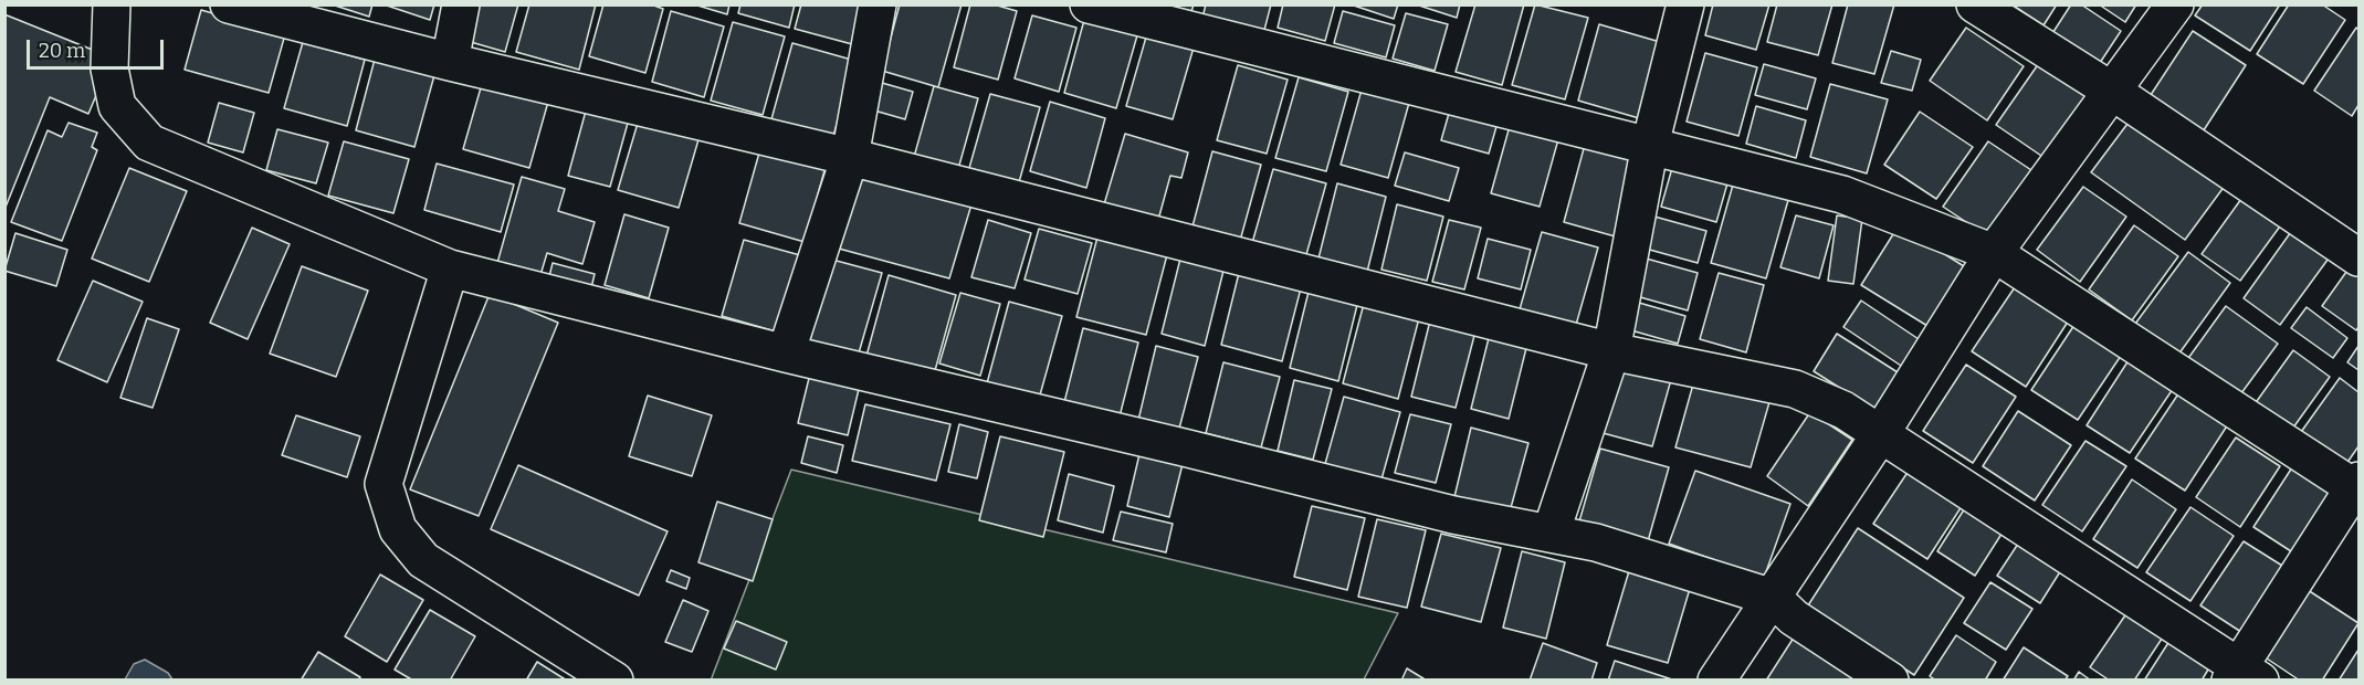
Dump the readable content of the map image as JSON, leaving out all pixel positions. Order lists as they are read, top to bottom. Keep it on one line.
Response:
{"scale_bar":"20 m"}
